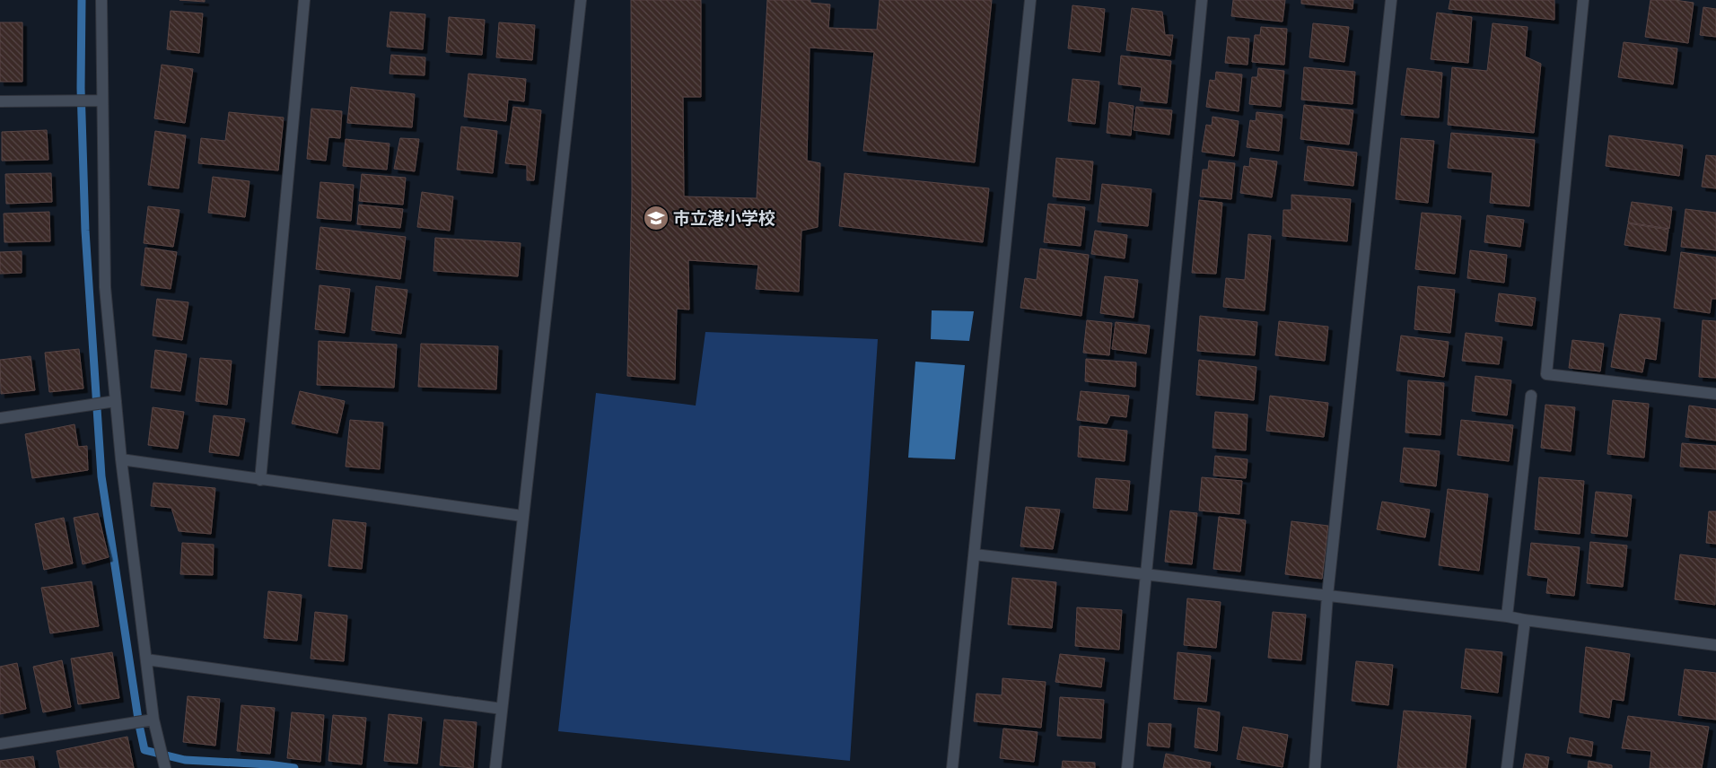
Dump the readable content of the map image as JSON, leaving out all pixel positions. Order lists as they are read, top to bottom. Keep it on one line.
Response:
{"places":{"school or university":["市立港小学校"]}}
